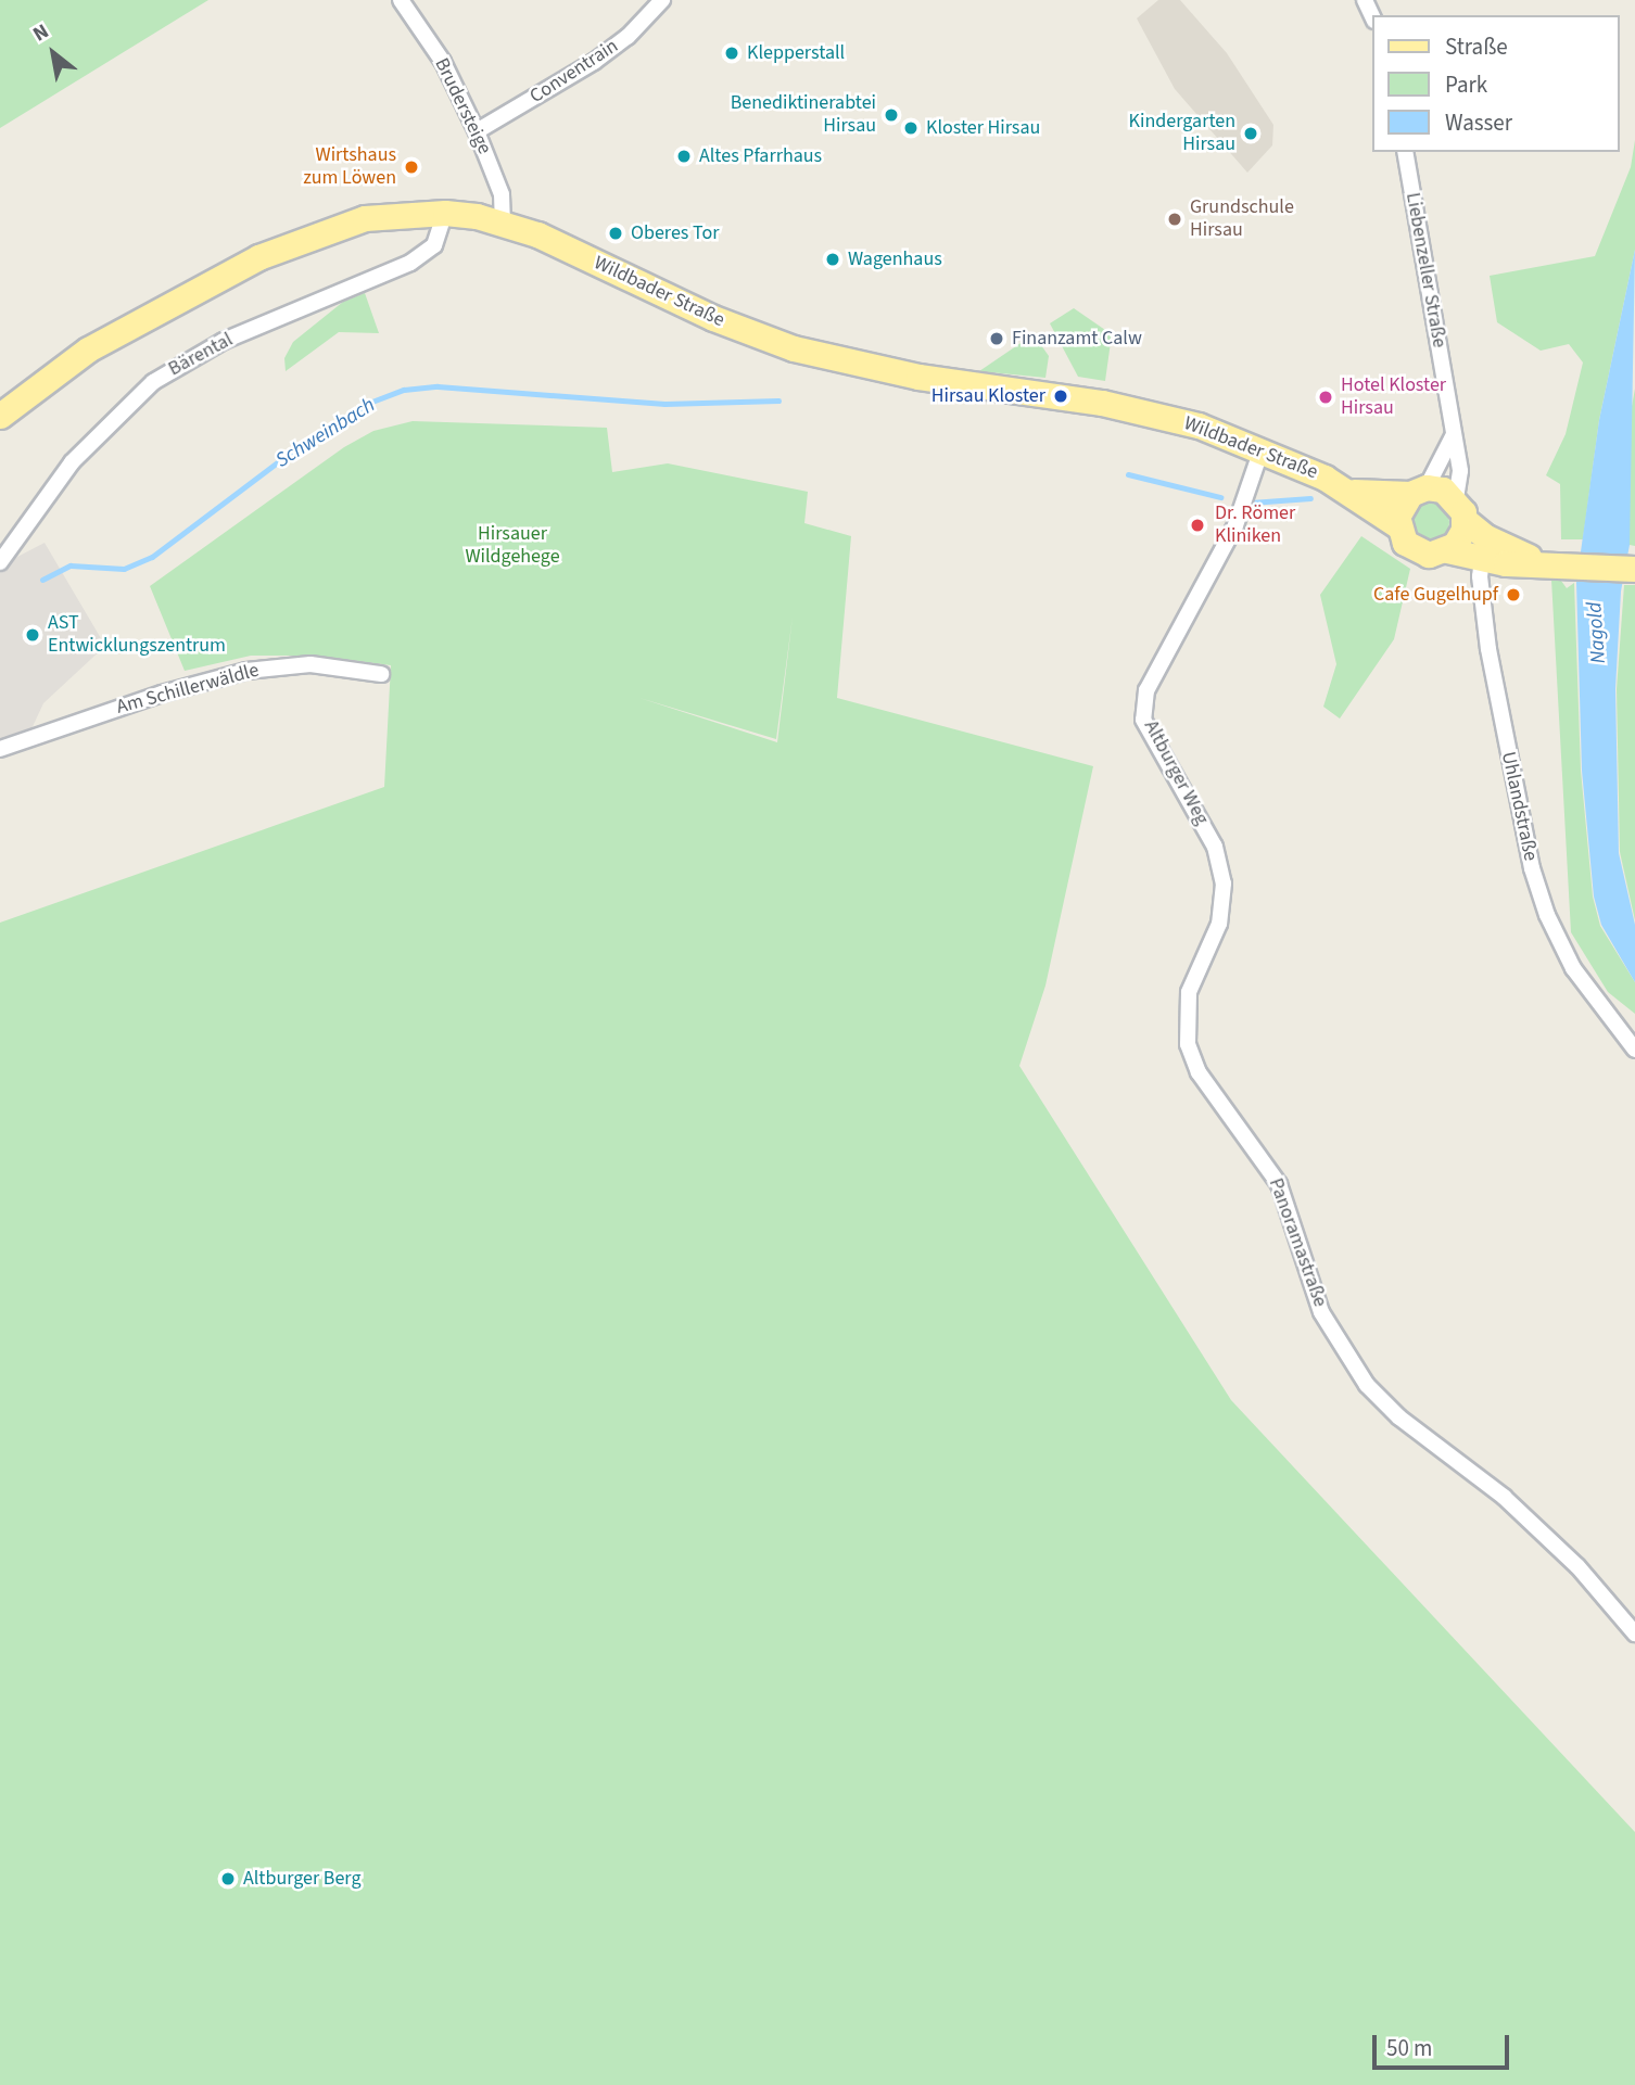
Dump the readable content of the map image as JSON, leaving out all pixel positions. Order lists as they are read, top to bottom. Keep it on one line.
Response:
{"streets":{"main road":["Wildbader Straße"],"street":["Conventrain","Brudersteige","Liebenzeller Straße","Bärental","Am Schillerwäldle","Altburger Weg","Uhlandstraße","Panoramastraße"]},"crossings":[["Conventrain","Brudersteige"],["Brudersteige","Wildbader Straße"],["Liebenzeller Straße","Wildbader Straße"],["Wildbader Straße","Bärental"],["Wildbader Straße","Altburger Weg"],["Altburger Weg","Panoramastraße"]],"water":["Schweinbach","Nagold"],"parks":["Hirsauer Wildgehege"],"places":["Klepperstall","Benediktinerabtei Hirsau","Kloster Hirsau","Kindergarten Hirsau","Altes Pfarrhaus","Wirtshaus zum Löwen","Grundschule Hirsau","Oberes Tor","Wagenhaus","Finanzamt Calw","Hirsau Kloster","Hotel Kloster Hirsau","Dr. Römer Kliniken","Cafe Gugelhupf","AST Entwicklungszentrum","Altburger Berg"],"legend":["Straße","Park","Wasser"],"scale_bar":"50 m","north":"top left"}
